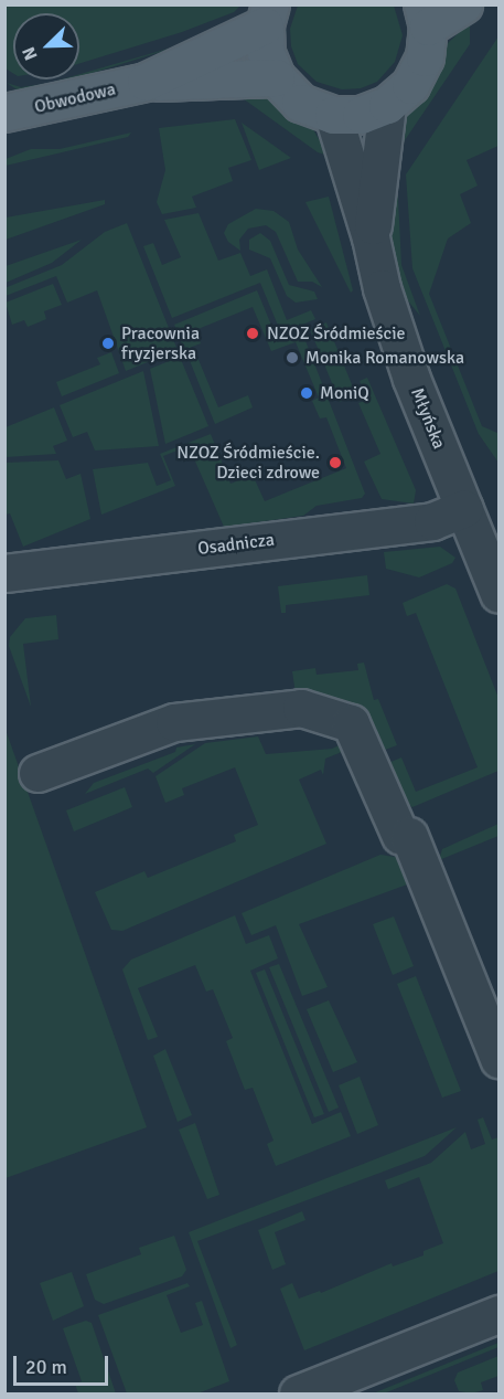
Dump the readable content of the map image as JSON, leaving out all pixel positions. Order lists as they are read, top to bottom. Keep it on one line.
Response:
{"streets":{"main road":["Obwodowa"],"street":["Młyńska","Osadnicza"]},"crossings":[["Młyńska","Osadnicza"]],"places":["NZOZ Śródmieście","Pracownia fryzjerska","Monika Romanowska","MoniQ","NZOZ Śródmieście. Dzieci zdrowe"],"scale_bar":"20 m","north":"bottom left"}
